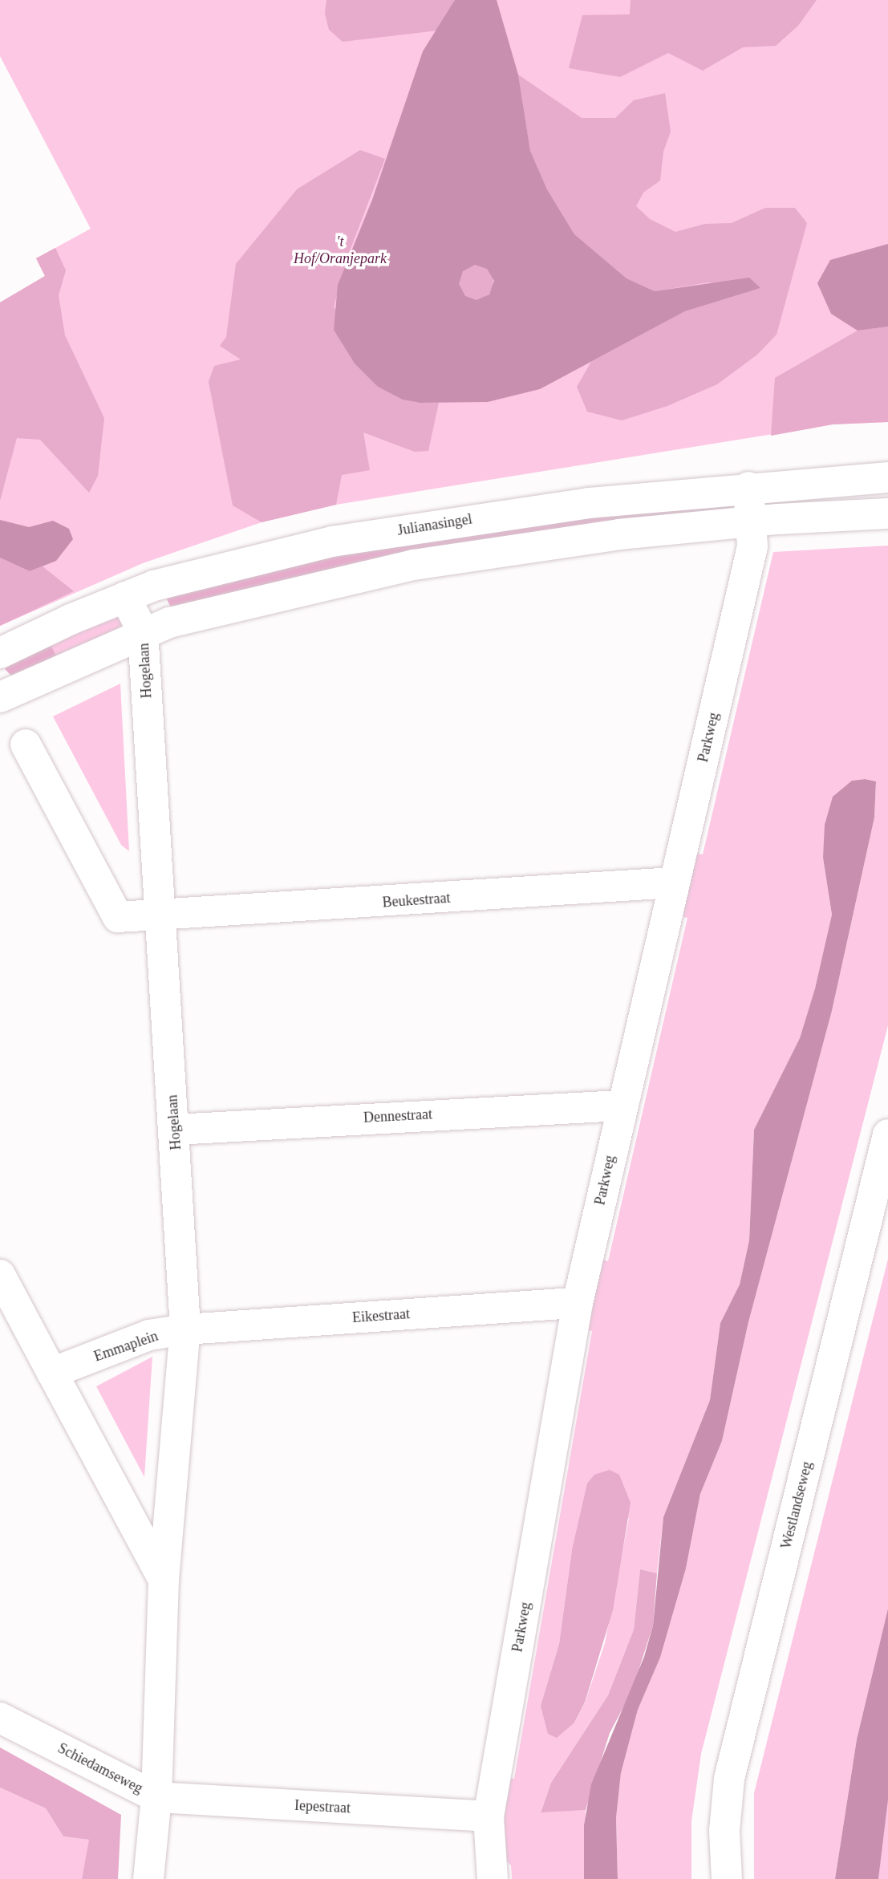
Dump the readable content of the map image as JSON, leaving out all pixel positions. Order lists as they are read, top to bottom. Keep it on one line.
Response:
{"streets":{"street":["Julianasingel","Hogelaan","Parkweg","Beukestraat","Dennestraat","Eikestraat","Emmaplein","Westlandseweg","Schiedamseweg","Iepestraat"]},"crossings":[["Julianasingel","Hogelaan"],["Julianasingel","Parkweg"],["Hogelaan","Beukestraat"],["Hogelaan","Dennestraat"],["Hogelaan","Eikestraat"],["Hogelaan","Emmaplein"],["Parkweg","Beukestraat"],["Parkweg","Dennestraat"],["Parkweg","Eikestraat"],["Parkweg","Iepestraat"],["Eikestraat","Emmaplein"],["Schiedamseweg","Iepestraat"]],"parks":["'t Hof/Oranjepark"]}
